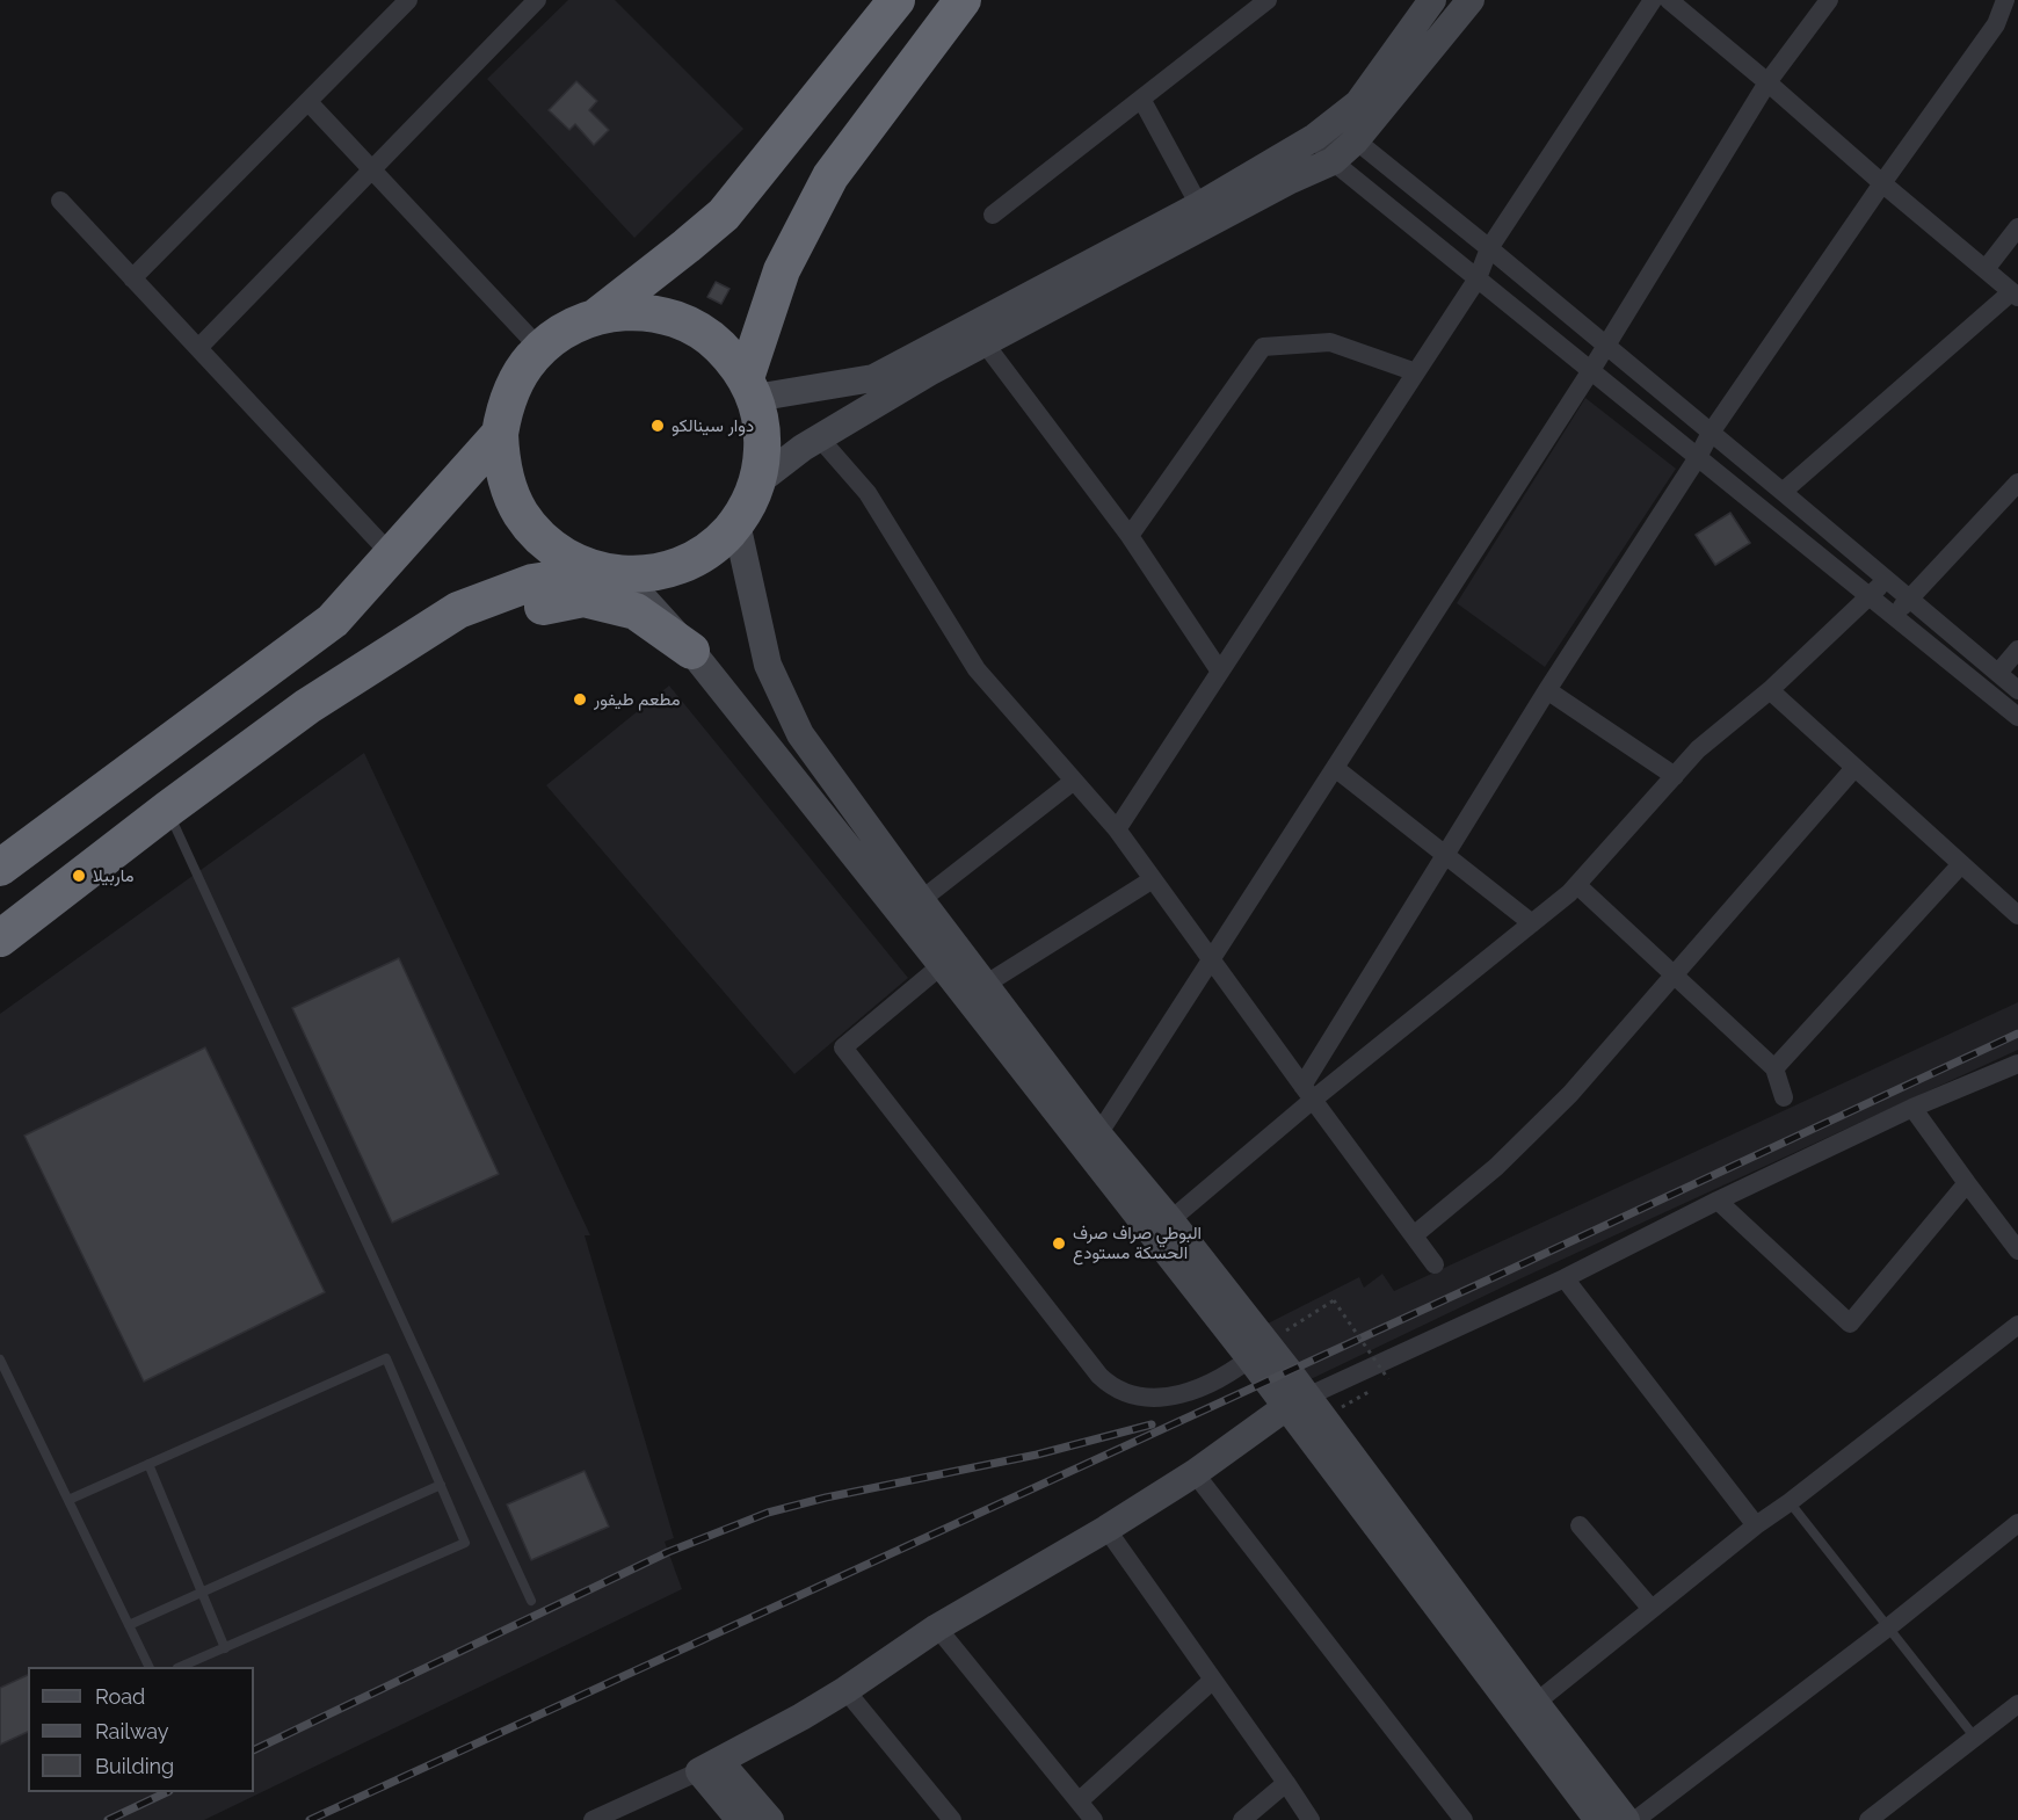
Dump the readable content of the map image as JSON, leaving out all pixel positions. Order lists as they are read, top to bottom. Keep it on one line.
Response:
{"places":["دوار سينالكو","مطعم طيفور","ماربيلا","البوطي صراف صرف الحسكة مستودع"],"legend":["Road","Railway","Building"]}
